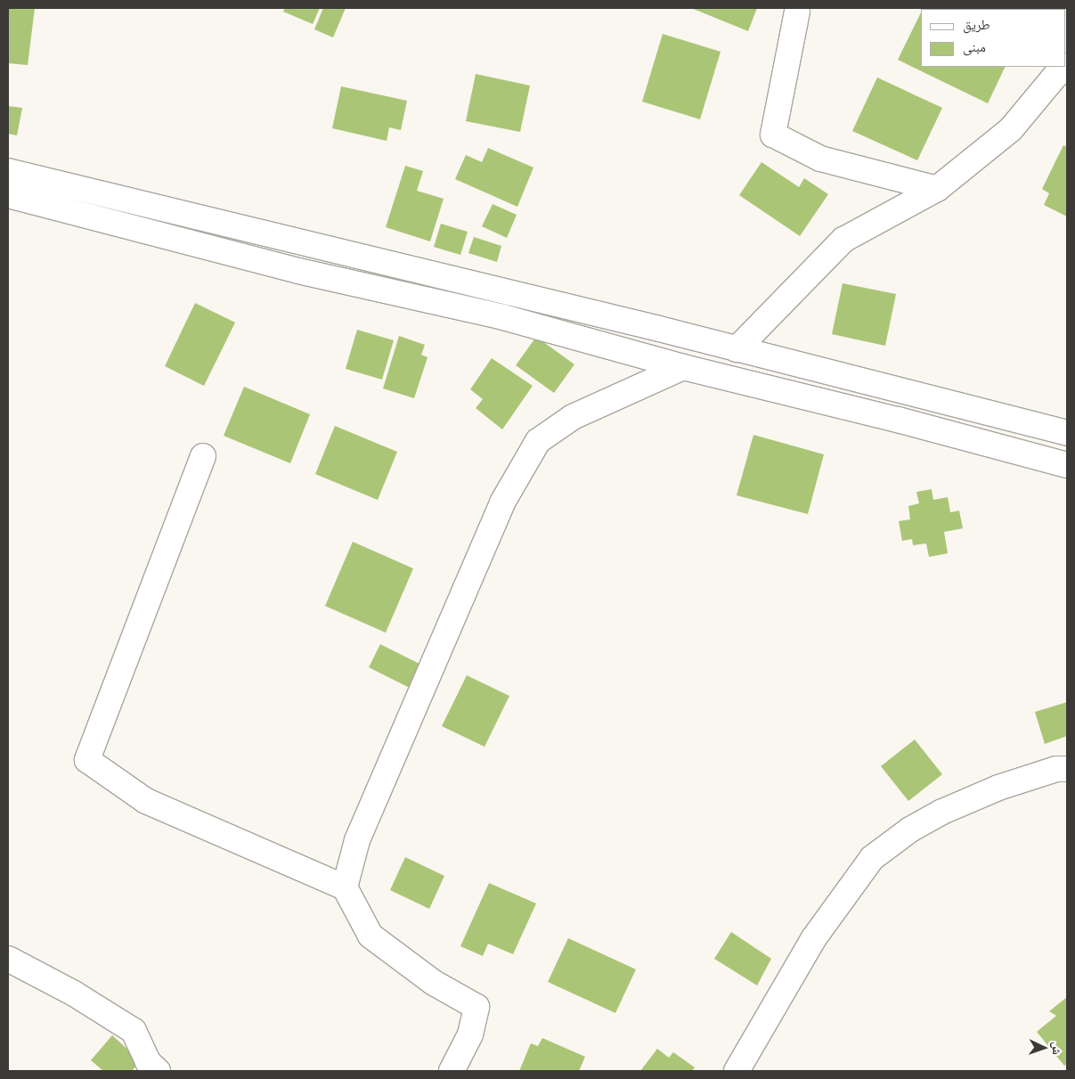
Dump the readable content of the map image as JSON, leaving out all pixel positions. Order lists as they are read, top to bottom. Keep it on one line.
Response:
{"legend":["طريق","مبنى"],"north":"right"}
